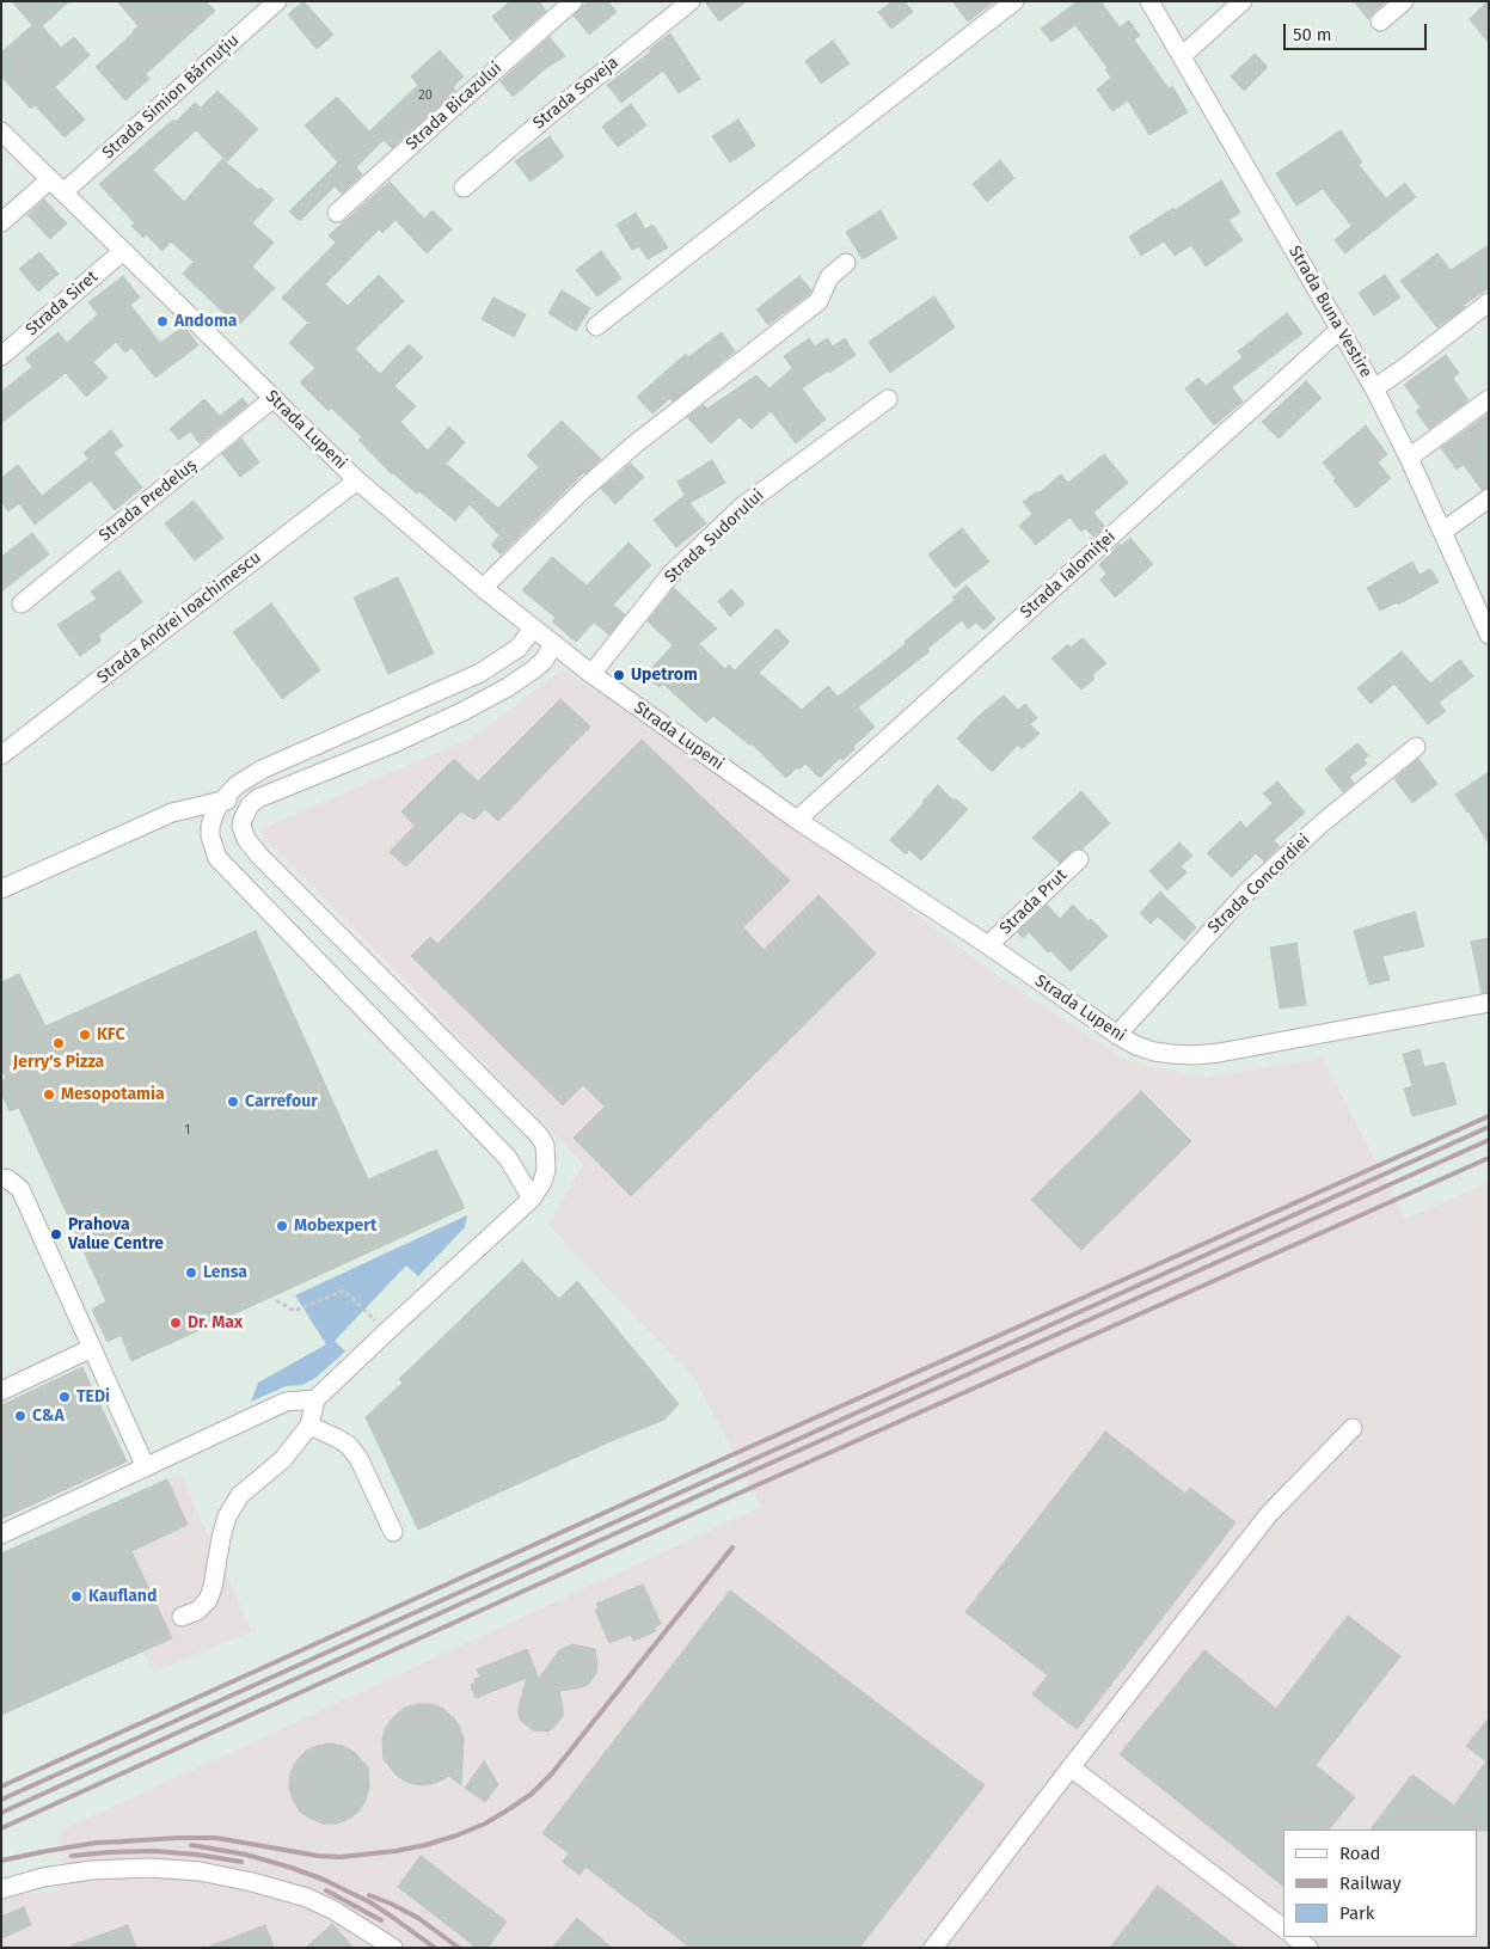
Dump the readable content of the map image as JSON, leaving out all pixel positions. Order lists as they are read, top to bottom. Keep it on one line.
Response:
{"streets":{"street":["Strada Soveja","Strada Simion Bărnuțiu","Strada Bicazului","Strada Siret","Strada Buna Vestire","Strada Lupeni","Strada Predeluș","Strada Sudorului","Strada Ialomiței","Strada Andrei Ioachimescu","Strada Concordiei","Strada Prut"]},"crossings":[["Strada Simion Bărnuțiu","Strada Lupeni"],["Strada Siret","Strada Lupeni"],["Strada Buna Vestire","Strada Ialomiței"],["Strada Lupeni","Strada Predeluș"],["Strada Lupeni","Strada Sudorului"],["Strada Lupeni","Strada Ialomiței"],["Strada Lupeni","Strada Andrei Ioachimescu"],["Strada Lupeni","Strada Concordiei"],["Strada Lupeni","Strada Prut"]],"places":["Andoma","Upetrom","KFC","Jerry's Pizza","Mesopotamia","Carrefour","Mobexpert","Prahova Value Centre","Lensa","Dr. Max","TEDi","C&A","Kaufland"],"house_numbers":["20","1"],"legend":["Road","Railway","Park"],"scale_bar":"50 m"}
